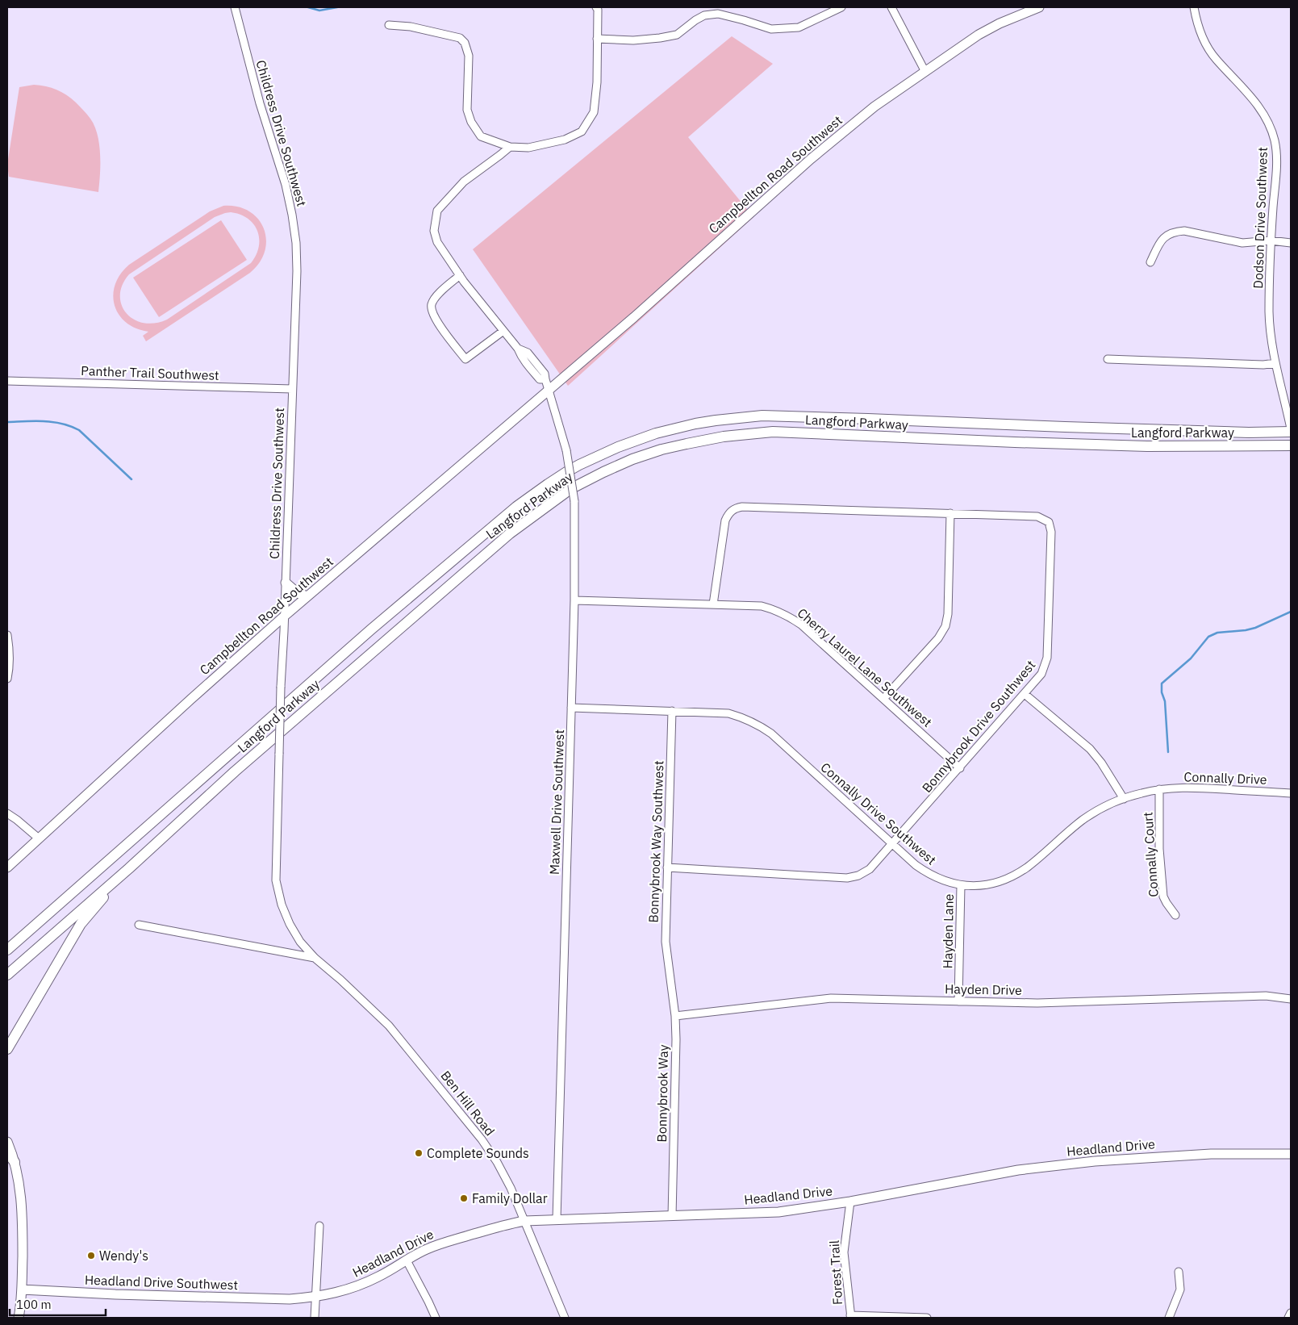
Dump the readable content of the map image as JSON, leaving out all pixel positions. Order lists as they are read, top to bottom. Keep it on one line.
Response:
{"streets":{"highway":["Langford Parkway"],"main road":["Campbellton Road Southwest","Headland Drive","Headland Drive Southwest"],"street":["Childress Drive Southwest","Dodson Drive Southwest","Panther Trail Southwest","Cherry Laurel Lane Southwest","Bonnybrook Drive Southwest","Connally Drive","Maxwell Drive Southwest","Connally Drive Southwest","Bonnybrook Way Southwest","Connally Court","Hayden Lane","Hayden Drive","Bonnybrook Way","Ben Hill Road","Forest Trail"]},"crossings":[["Childress Drive Southwest","Campbellton Road Southwest"],["Childress Drive Southwest","Panther Trail Southwest"],["Childress Drive Southwest","Ben Hill Road"],["Campbellton Road Southwest","Maxwell Drive Southwest"],["Cherry Laurel Lane Southwest","Bonnybrook Drive Southwest"],["Cherry Laurel Lane Southwest","Maxwell Drive Southwest"],["Bonnybrook Drive Southwest","Connally Drive Southwest"],["Bonnybrook Drive Southwest","Bonnybrook Way Southwest"],["Connally Drive","Connally Drive Southwest"],["Connally Drive","Connally Court"],["Maxwell Drive Southwest","Connally Drive Southwest"],["Maxwell Drive Southwest","Headland Drive"],["Connally Drive Southwest","Bonnybrook Way Southwest"],["Connally Drive Southwest","Connally Court"],["Connally Drive Southwest","Hayden Lane"],["Bonnybrook Way Southwest","Bonnybrook Way"],["Hayden Lane","Hayden Drive"],["Hayden Drive","Bonnybrook Way"],["Bonnybrook Way","Headland Drive"],["Ben Hill Road","Headland Drive"],["Headland Drive","Forest Trail"],["Headland Drive","Headland Drive Southwest"]],"places":["Complete Sounds","Family Dollar","Wendy's"],"scale_bar":"100 m"}
